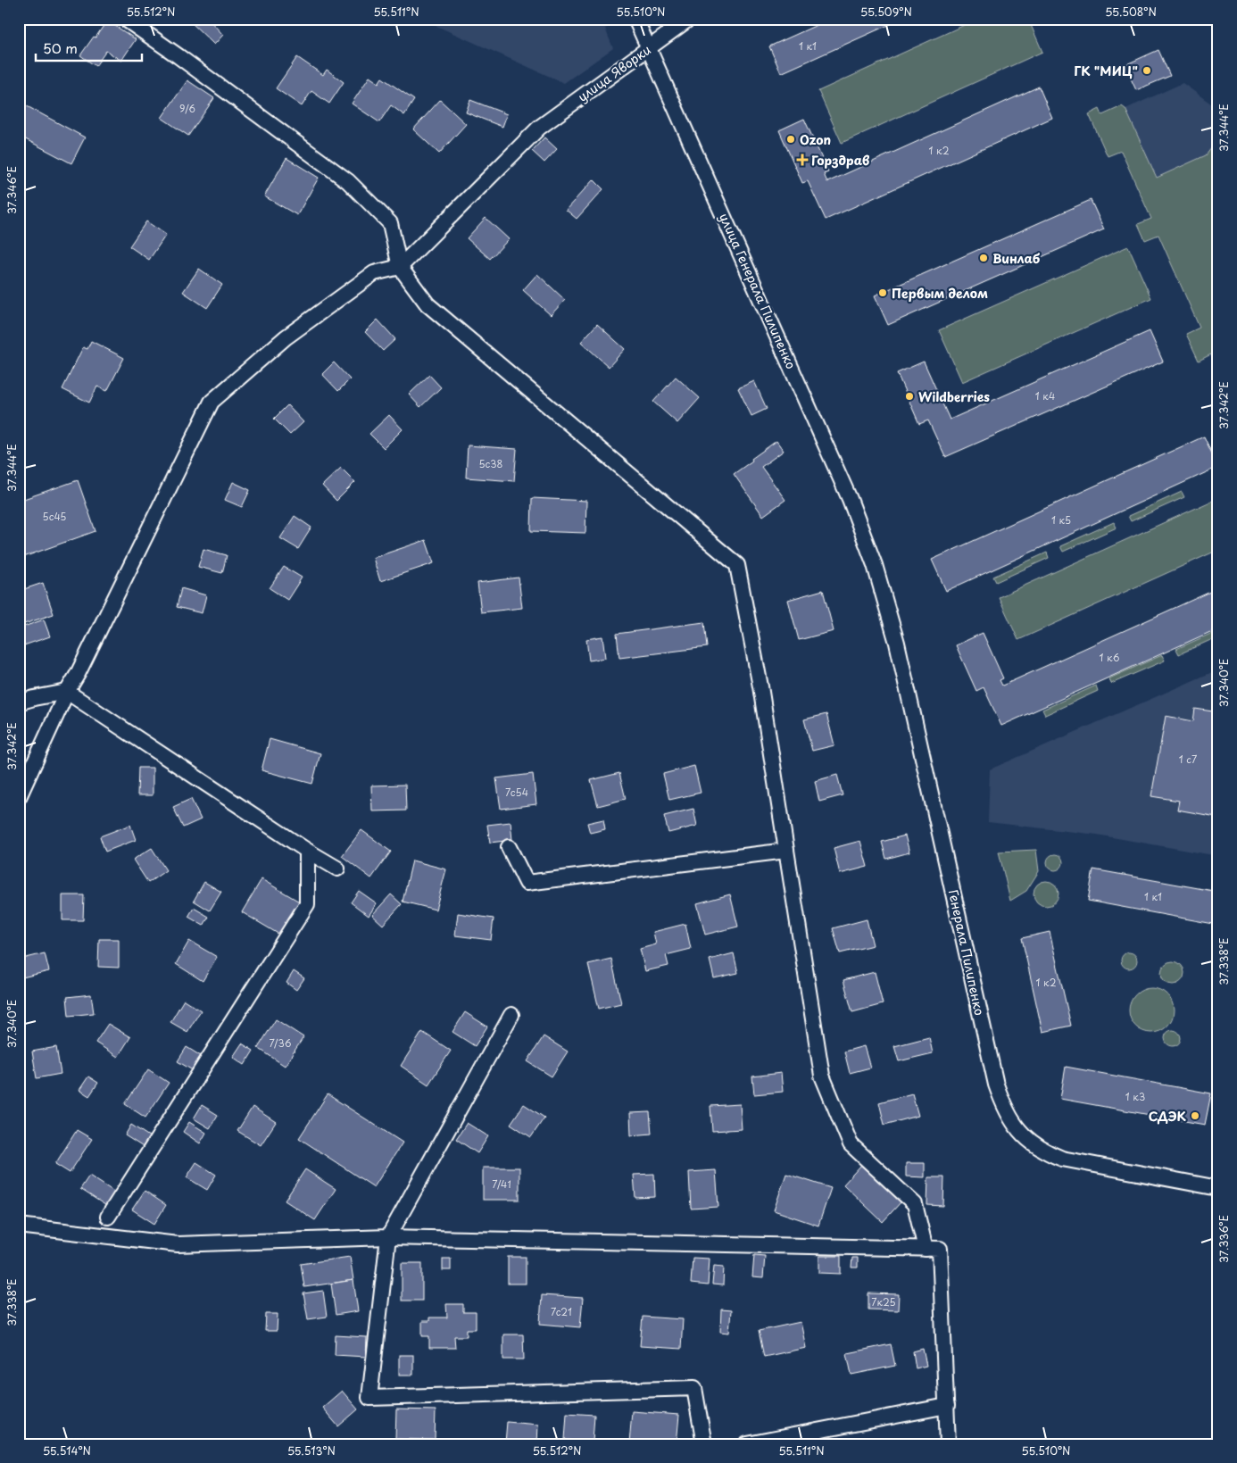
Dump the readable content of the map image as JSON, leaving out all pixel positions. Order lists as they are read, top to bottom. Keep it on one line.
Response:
{"streets":{"street":["улица Яворки","улица Генерала Пилипенко","Генерала Пилипенко"]},"crossings":[["улица Яворки","улица Генерала Пилипенко"],["улица Генерала Пилипенко","Генерала Пилипенко"]],"places":{"other":["ГК \"МИЦ\"","Ozon","Винлаб","Первым делом","Wildberries","СДЭК"],"health":["Горздрав"]},"house_numbers":["1 к1","9/6","1 к2","1 к4","5с38","5с45","1 к5","1 к6","1 с7","7с54","1 к1","1 к2","7/36","1 к3","7/41","7к25","7с21"],"scale_bar":"50 m","coordinates":["55.512°N","55.511°N","55.510°N","55.509°N","55.508°N","37.344°E","37.346°E","37.342°E","37.340°E","37.338°E","37.336°E","55.514°N","55.513°N"]}
